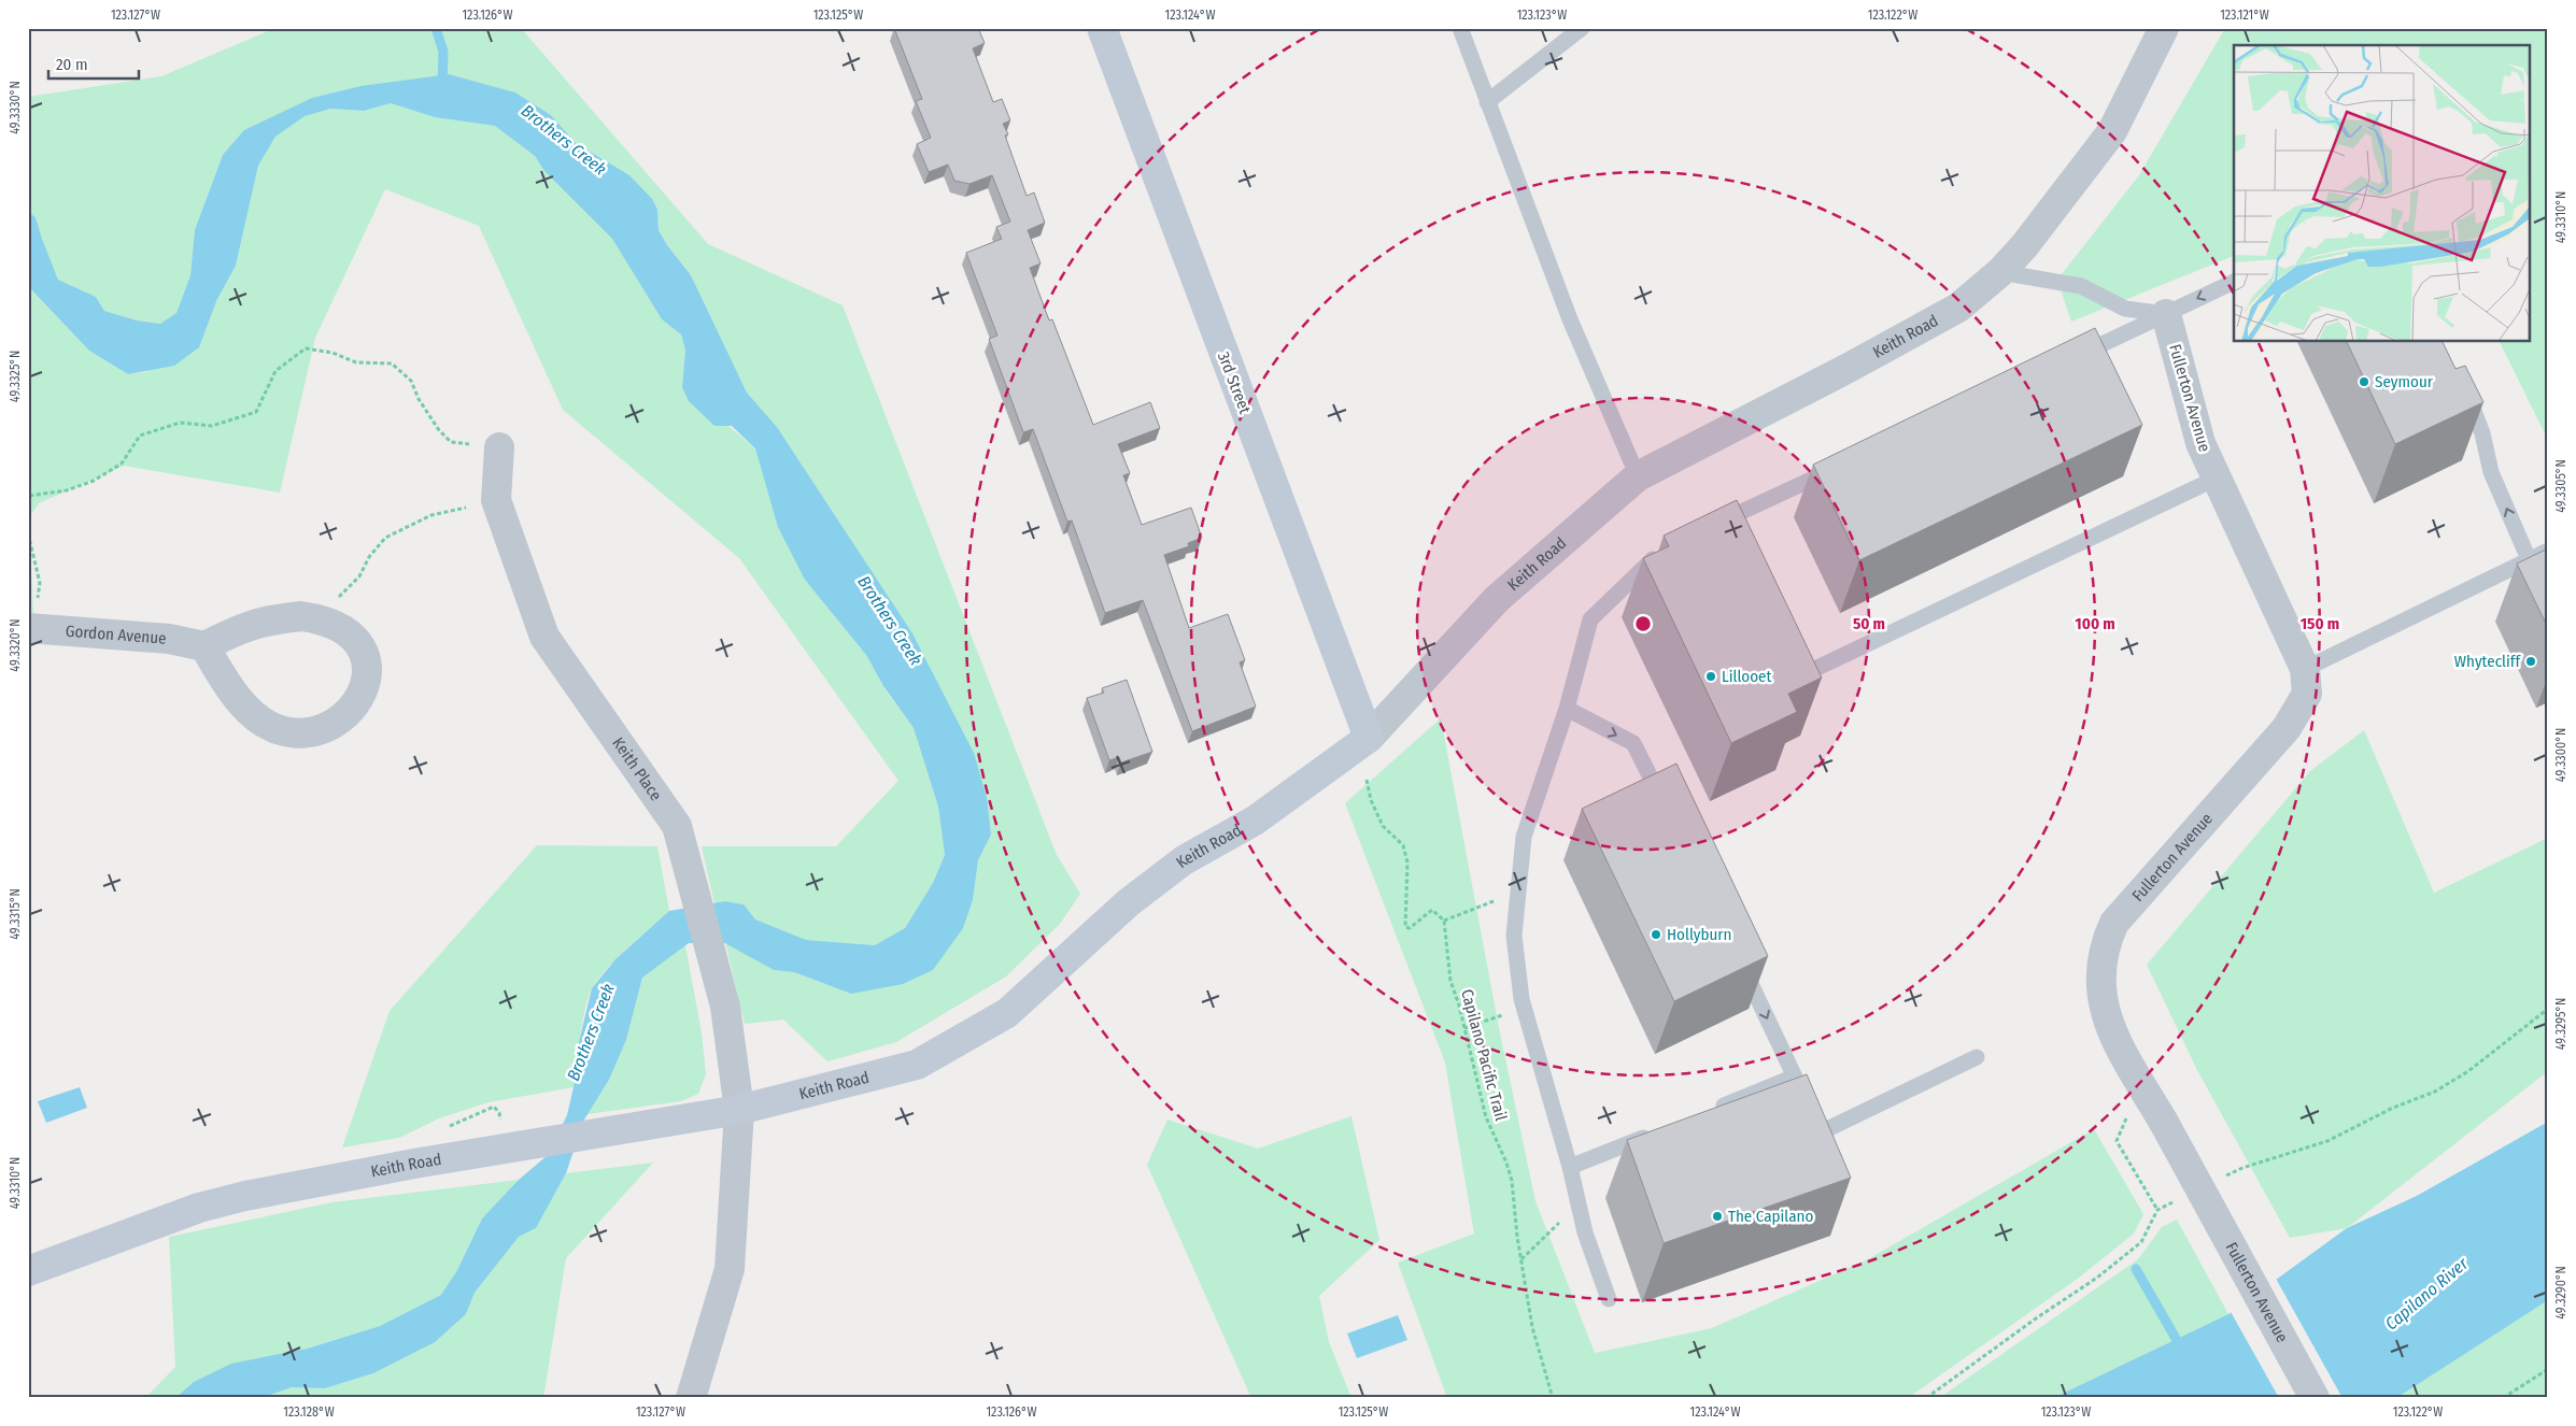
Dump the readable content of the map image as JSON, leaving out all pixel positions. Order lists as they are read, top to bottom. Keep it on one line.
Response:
{"streets":{"street":["Keith Road","3rd Street","Fullerton Avenue","Gordon Avenue","Keith Place"],"path":["Capilano Pacific Trail"]},"crossings":[["Keith Road","3rd Street"],["Keith Road","Keith Place"]],"water":["Brothers Creek","Capilano River"],"places":["Seymour","Whytecliff","Lillooet","Hollyburn","The Capilano"],"scale_bar":"20 m","coordinates":["123.127°W","123.126°W","123.125°W","123.124°W","123.123°W","123.122°W","123.121°W","49.3330°N","49.3310°N","49.3325°N","49.3305°N","49.3320°N","49.3300°N","49.3315°N","49.3295°N","49.3290°N","123.128°W"],"rings":["50 m","100 m","150 m"]}
